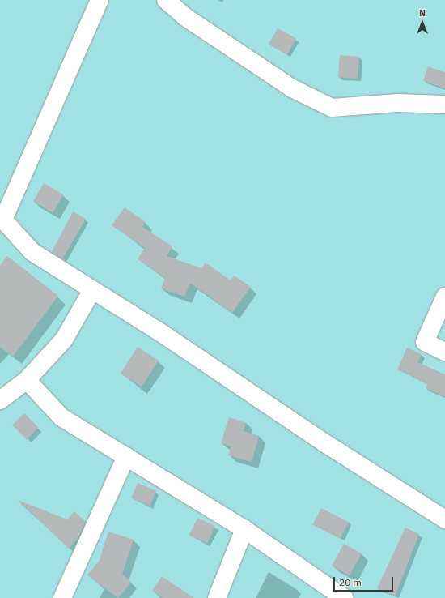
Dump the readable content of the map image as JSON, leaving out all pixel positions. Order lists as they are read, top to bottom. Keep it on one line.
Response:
{"scale_bar":"20 m","north":"top"}
